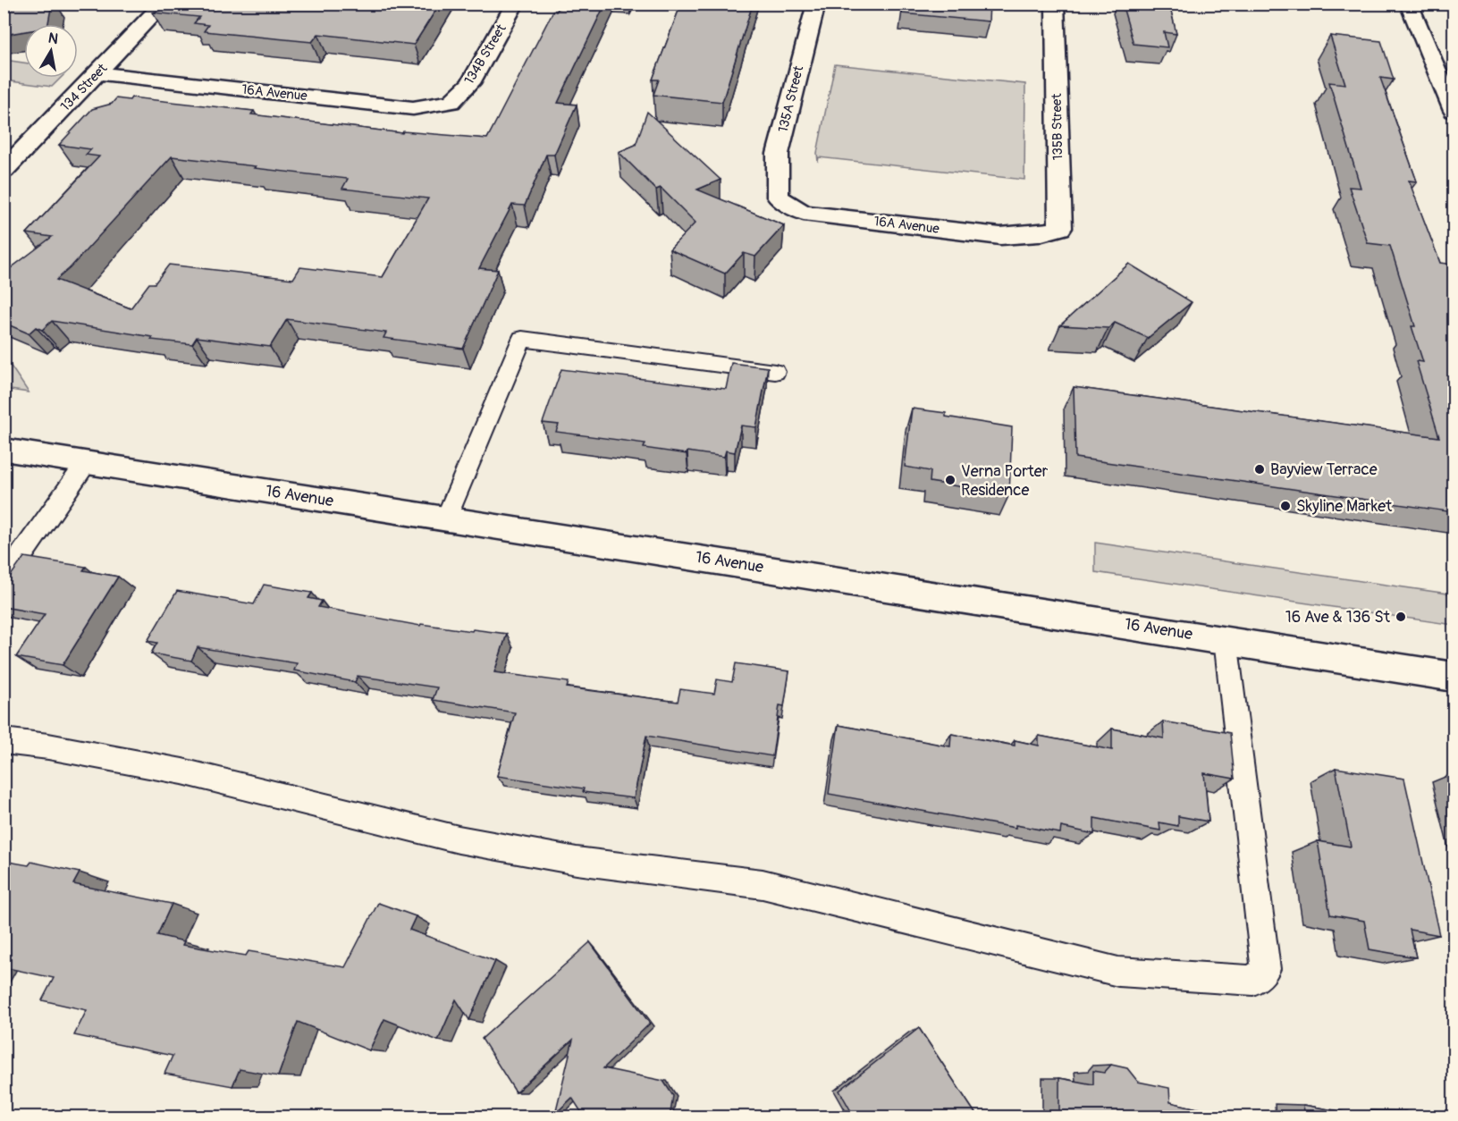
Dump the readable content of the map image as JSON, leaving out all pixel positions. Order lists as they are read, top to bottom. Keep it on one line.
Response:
{"streets":{"street":["134B Street","134 Street","16A Avenue","135A Street","135B Street","16 Avenue"]},"crossings":[["134B Street","16A Avenue"],["134 Street","16A Avenue"],["16A Avenue","135A Street"],["16A Avenue","135B Street"]],"places":["Bayview Terrace","Verna Porter Residence","Skyline Market","16 Ave & 136 St"],"north":"top"}
